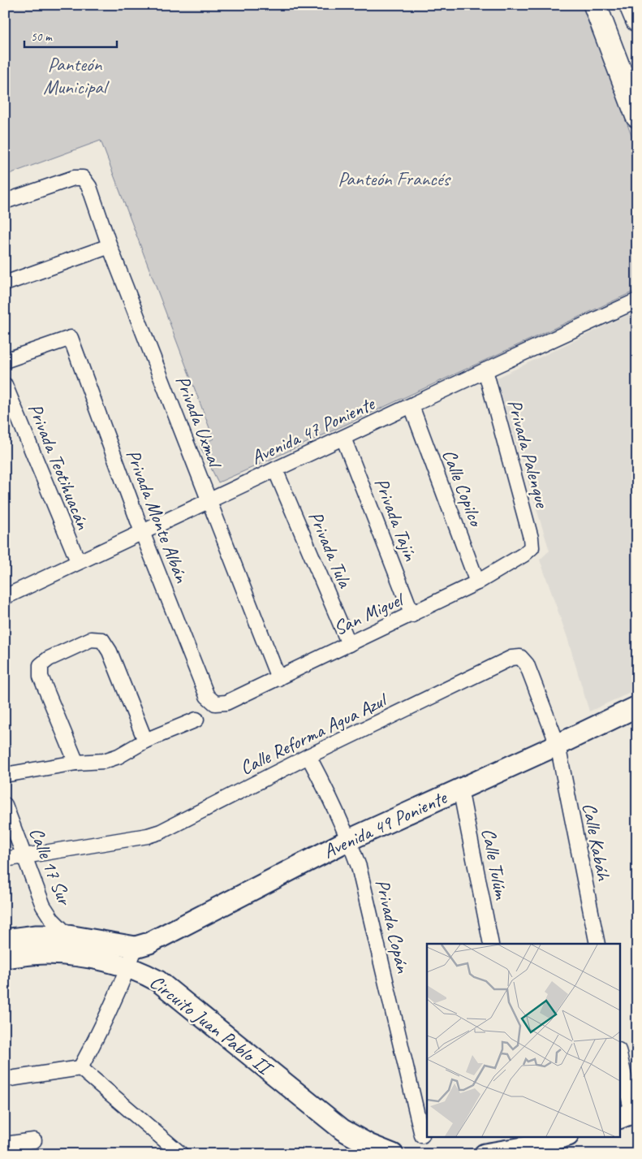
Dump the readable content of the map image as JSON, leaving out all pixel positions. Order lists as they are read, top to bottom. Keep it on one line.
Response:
{"streets":{"main road":["Avenida 49 Poniente","Circuito Juan Pablo II"],"street":["Privada Uxmal","Avenida 47 Poniente","Privada Palenque","Privada Teotihuacán","Calle Copilco","Privada Monte Albán","Privada Tajín","Privada Tula","San Miguel","Calle Reforma Agua Azul","Calle Kabáh","Calle Tulúm","Calle 17 Sur","Privada Copán"]},"crossings":[["Privada Uxmal","Avenida 47 Poniente"],["Privada Uxmal","San Miguel"],["Avenida 47 Poniente","Privada Palenque"],["Avenida 47 Poniente","Privada Teotihuacán"],["Avenida 47 Poniente","Calle Copilco"],["Avenida 47 Poniente","Privada Monte Albán"],["Avenida 47 Poniente","Privada Tajín"],["Avenida 47 Poniente","Privada Tula"],["Privada Palenque","San Miguel"],["Calle Copilco","San Miguel"],["Privada Monte Albán","San Miguel"],["Privada Tajín","San Miguel"],["Privada Tula","San Miguel"],["Calle Reforma Agua Azul","Avenida 49 Poniente"],["Calle Reforma Agua Azul","Calle Kabáh"],["Calle Reforma Agua Azul","Calle 17 Sur"],["Calle Reforma Agua Azul","Privada Copán"],["Avenida 49 Poniente","Calle Kabáh"],["Avenida 49 Poniente","Calle Tulúm"],["Avenida 49 Poniente","Privada Copán"]],"parks":["Panteón Municipal","Panteón Francés"],"scale_bar":"50 m"}
